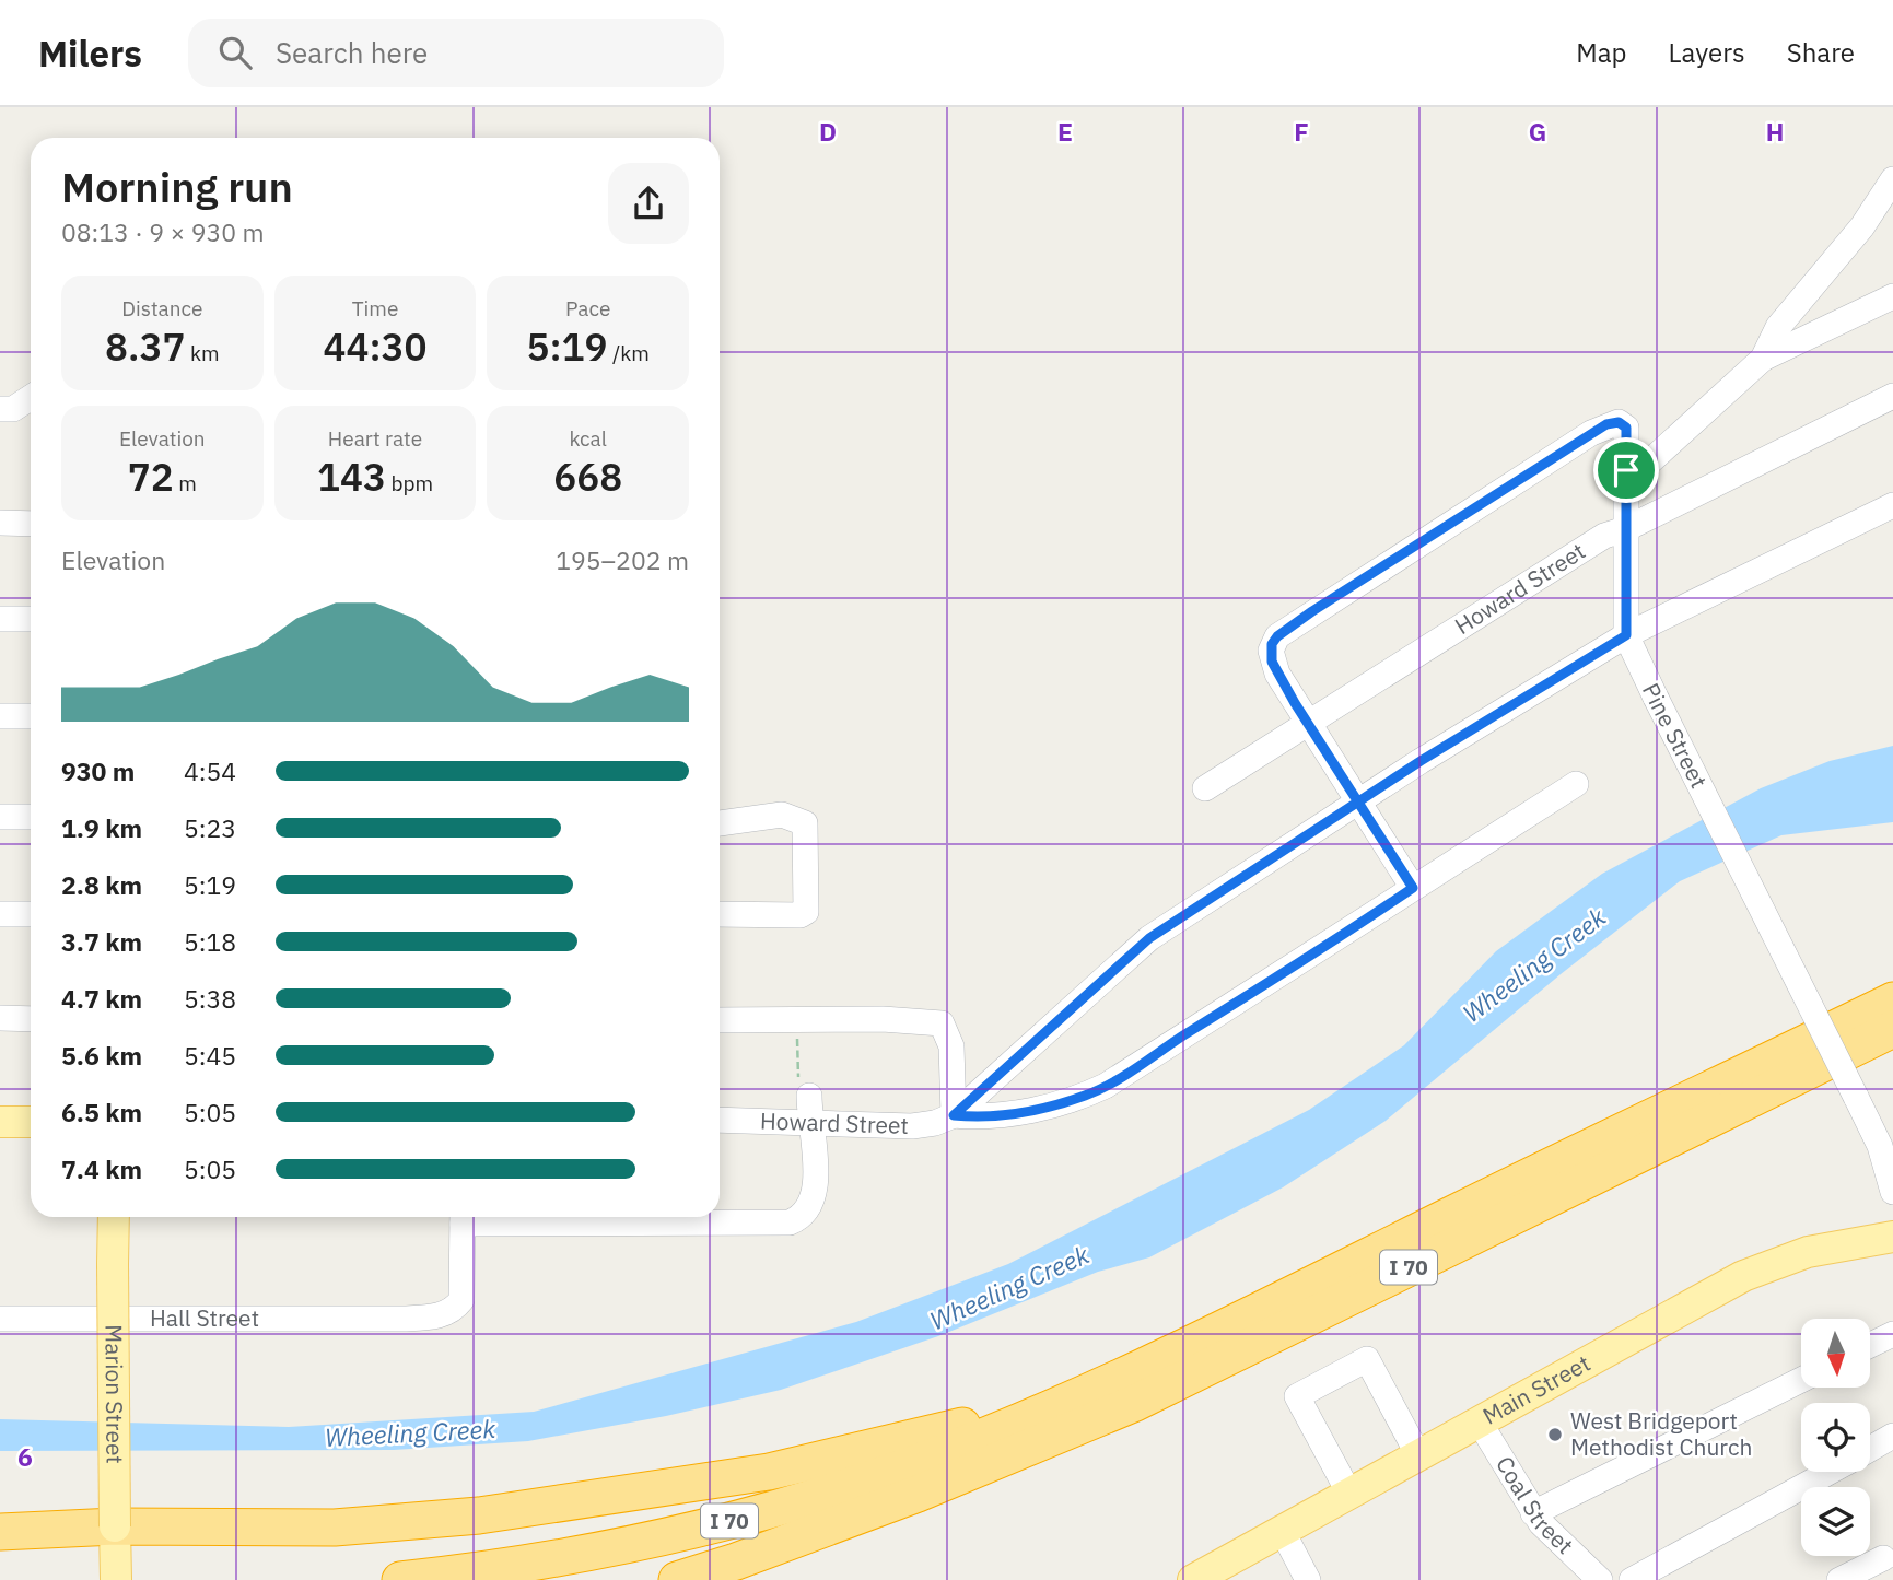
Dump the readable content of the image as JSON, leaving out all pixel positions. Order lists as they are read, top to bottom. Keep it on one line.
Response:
{"streets":{"highway":["I 70"],"main road":["Main Street","Marion Street"],"street":["Howard Street","Pine Street","Hall Street","Coal Street"]},"crossings":[["Howard Street","Pine Street"],["Main Street","Coal Street"]],"water":["Wheeling Creek"],"places":["West Bridgeport Methodist Church"],"north":"bottom","page":{"header":"Milers","search":"Search here","nav":["Map","Layers","Share"],"heading":["Morning run","08:13 · 9 × 930 m"],"stats":[["Distance","8.37 km"],["Time","44:30"],["Pace","5:19 /km"],["Elevation","72 m"],["Heart rate","143 bpm"],["kcal","668"]],"chart":["Elevation","195–202 m"],"list":[{"name":"930 m","note":"4:54"},{"name":"1.9 km","note":"5:23"},{"name":"2.8 km","note":"5:19"},{"name":"3.7 km","note":"5:18"},{"name":"4.7 km","note":"5:38"},{"name":"5.6 km","note":"5:45"},{"name":"6.5 km","note":"5:05"},{"name":"7.4 km","note":"5:05"}]},"grid":{"columns":["D","E","F","G","H"],"rows":["6"]}}
